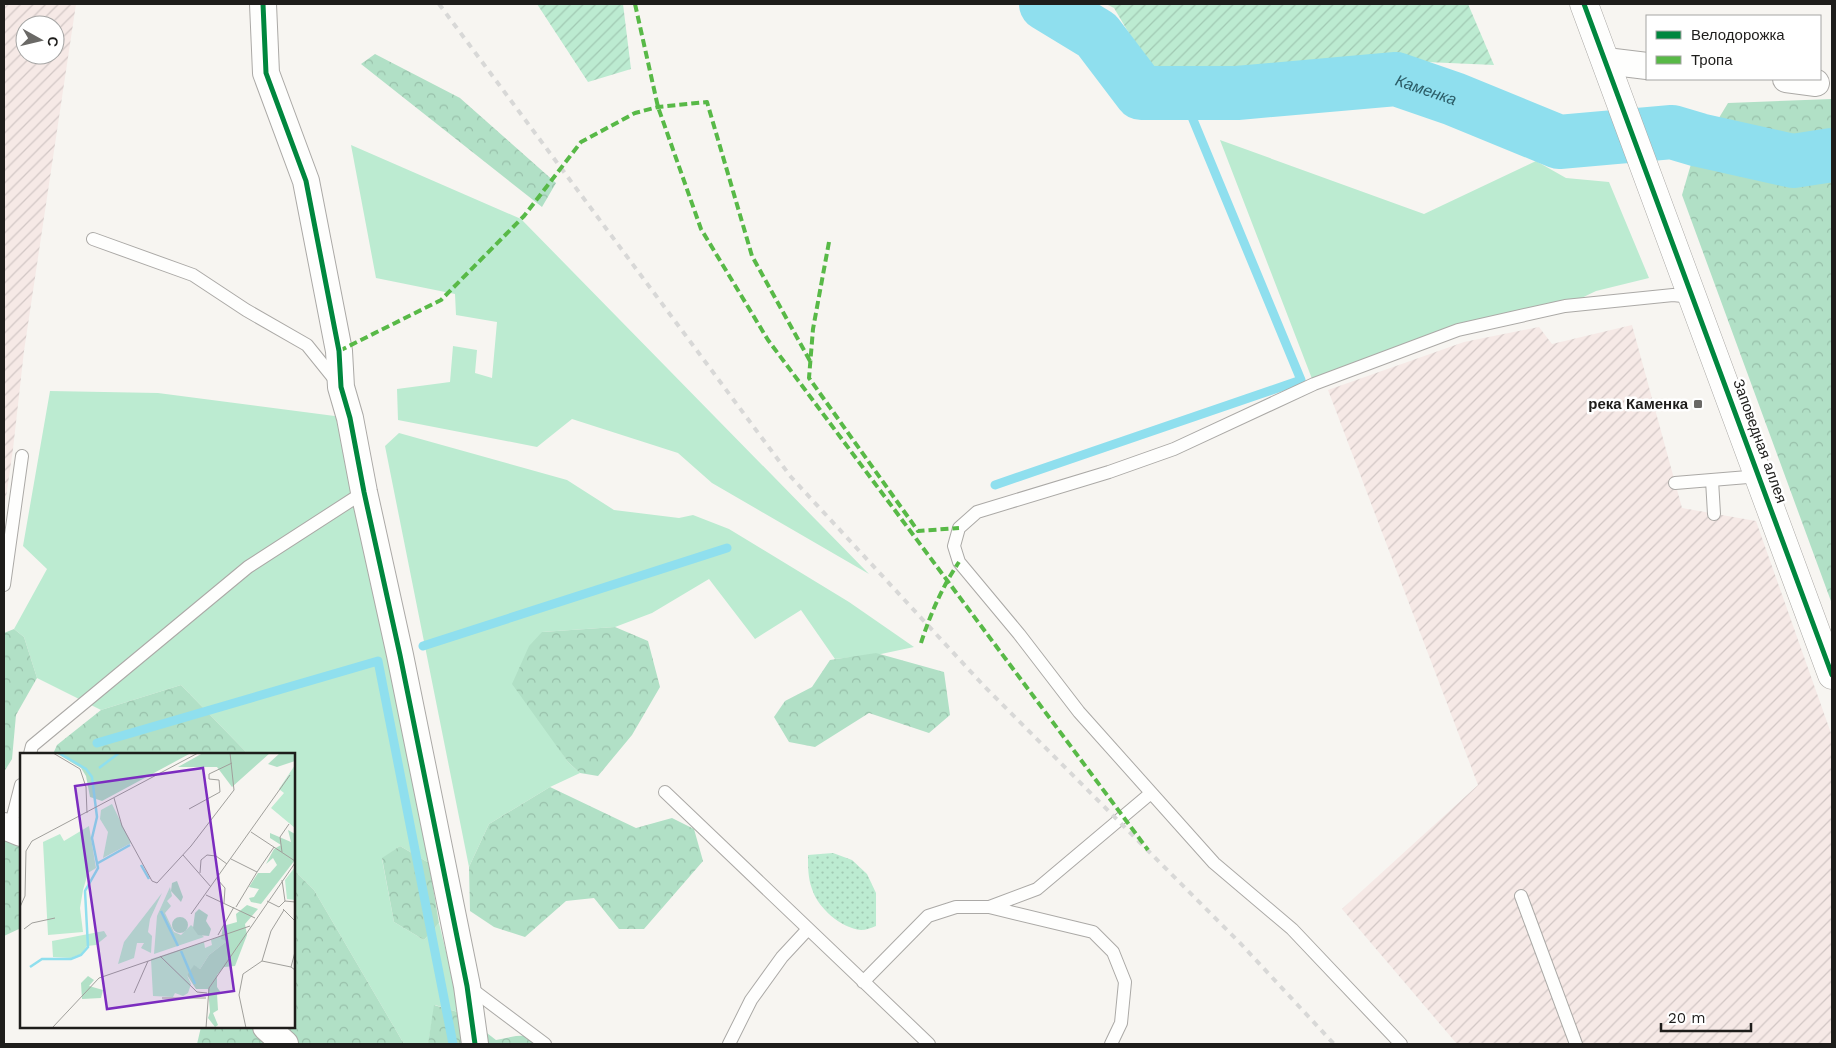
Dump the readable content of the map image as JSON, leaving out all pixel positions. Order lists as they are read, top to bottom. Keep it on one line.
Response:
{"streets":{"street":["Заповедная аллея"]},"water":["Каменка"],"places":{"transit":["река Каменка"]},"legend":["Велодорожка","Тропа"],"scale_bar":"20 m","north":"right"}
